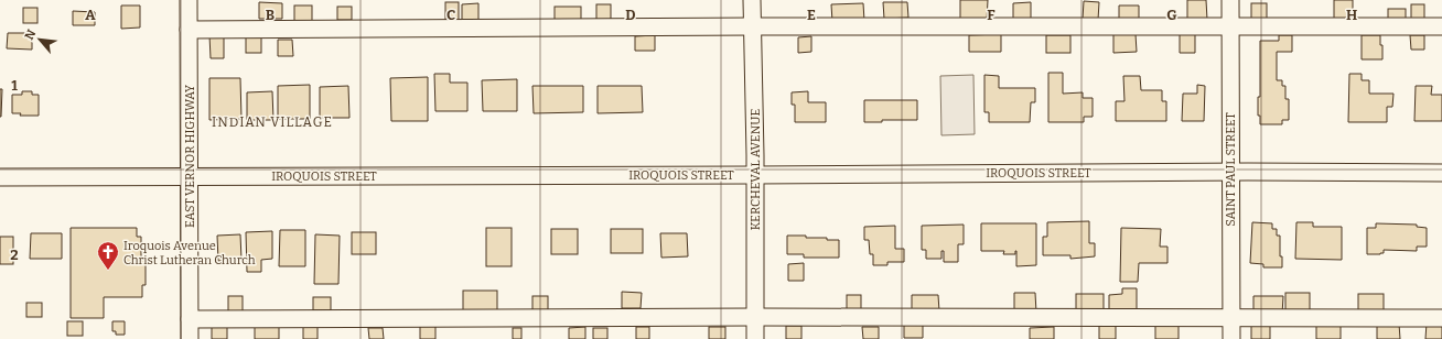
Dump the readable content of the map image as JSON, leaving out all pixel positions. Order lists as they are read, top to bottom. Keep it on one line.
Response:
{"streets":{"street":["EAST VERNOR HIGHWAY","KERCHEVAL AVENUE","SAINT PAUL STREET","IROQUOIS STREET"]},"crossings":[["EAST VERNOR HIGHWAY","IROQUOIS STREET"],["KERCHEVAL AVENUE","IROQUOIS STREET"],["SAINT PAUL STREET","IROQUOIS STREET"]],"districts":["INDIAN VILLAGE"],"places":{"church":["Iroquois Avenue Christ Lutheran Church"]},"north":"top left","grid":{"columns":["A","B","C","D","E","F","G","H"],"rows":["1","2"]}}
